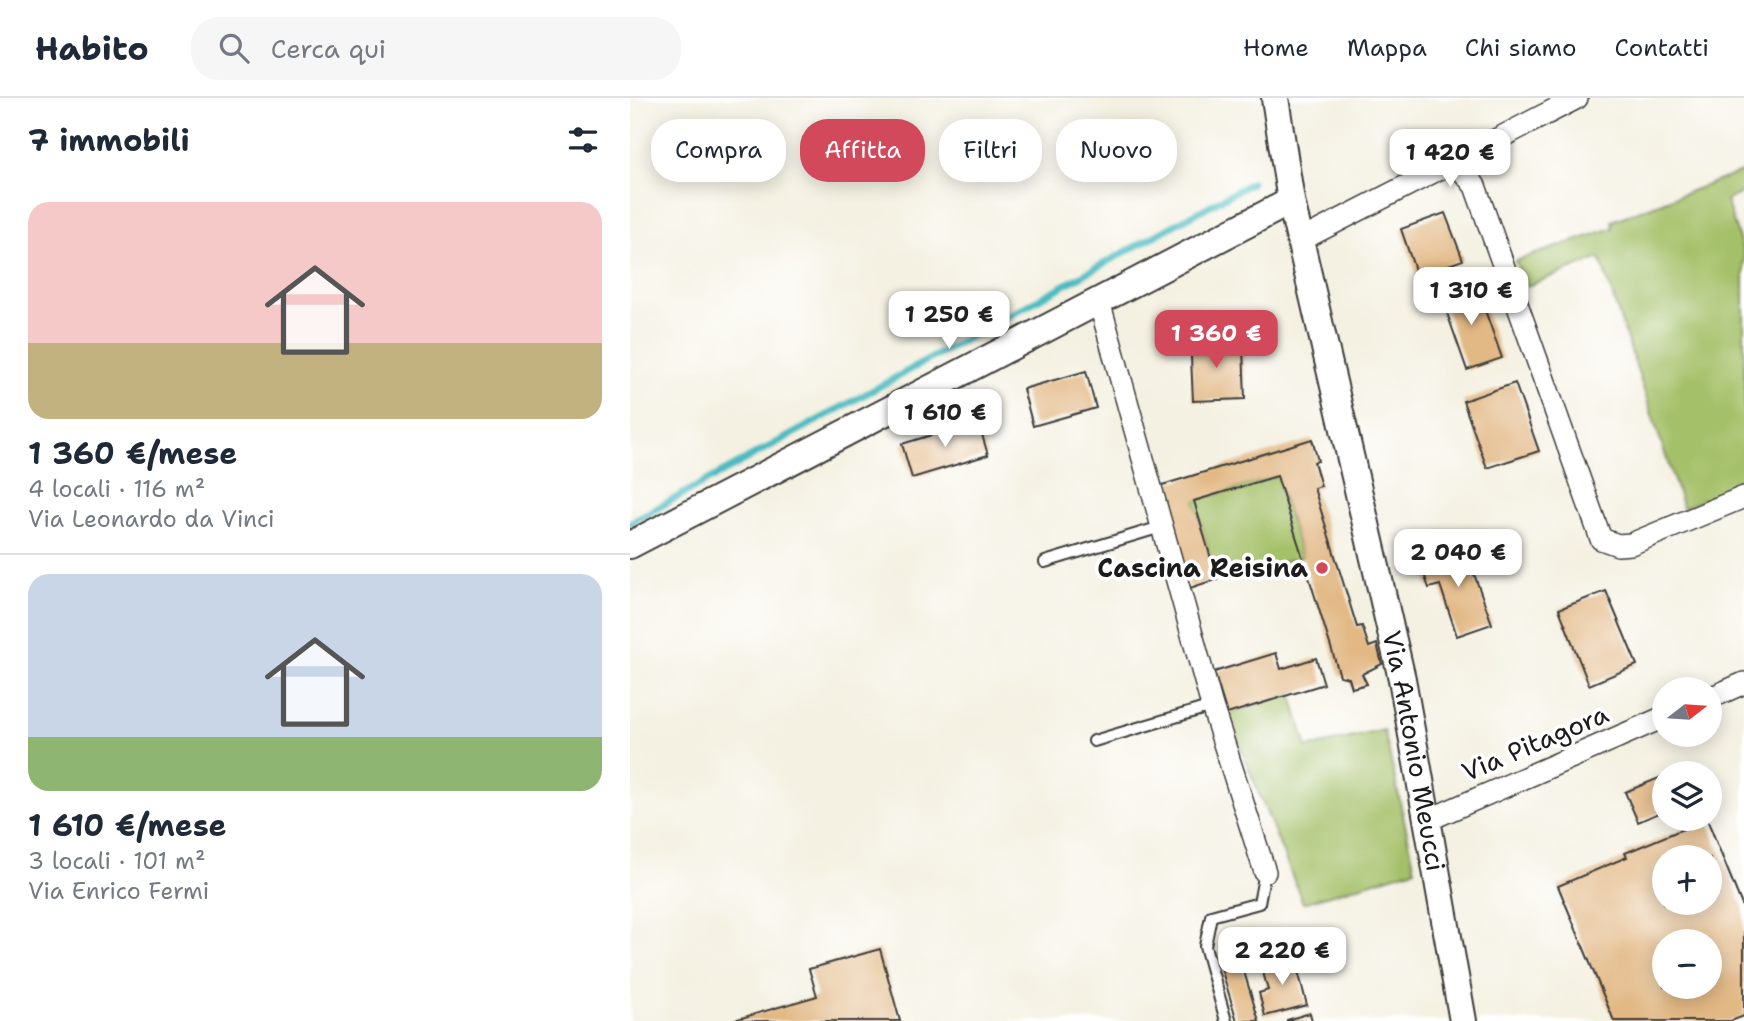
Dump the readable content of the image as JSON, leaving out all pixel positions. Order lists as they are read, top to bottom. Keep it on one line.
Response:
{"streets":{"street":["Via Pitagora","Via Antonio Meucci"]},"crossings":[["Via Pitagora","Via Antonio Meucci"]],"places":["Cascina Reisina"],"north":"right","page":{"header":"Habito","search":"Cerca qui","nav":["Home","Mappa","Chi siamo","Contatti"],"heading":"7 immobili","chip":["Compra","Affitta","Filtri","Nuovo"],"price":["1 420 €","1 310 €","1 250 €","1 360 €","1 610 €","2 040 €","2 220 €"],"list":[{"name":"1 360 €/mese","note":"4 locali · 116 m² · Via Leonardo da Vinci"},{"name":"1 610 €/mese","note":"3 locali · 101 m² · Via Enrico Fermi"}],"map_buttons":["+","−"]}}
